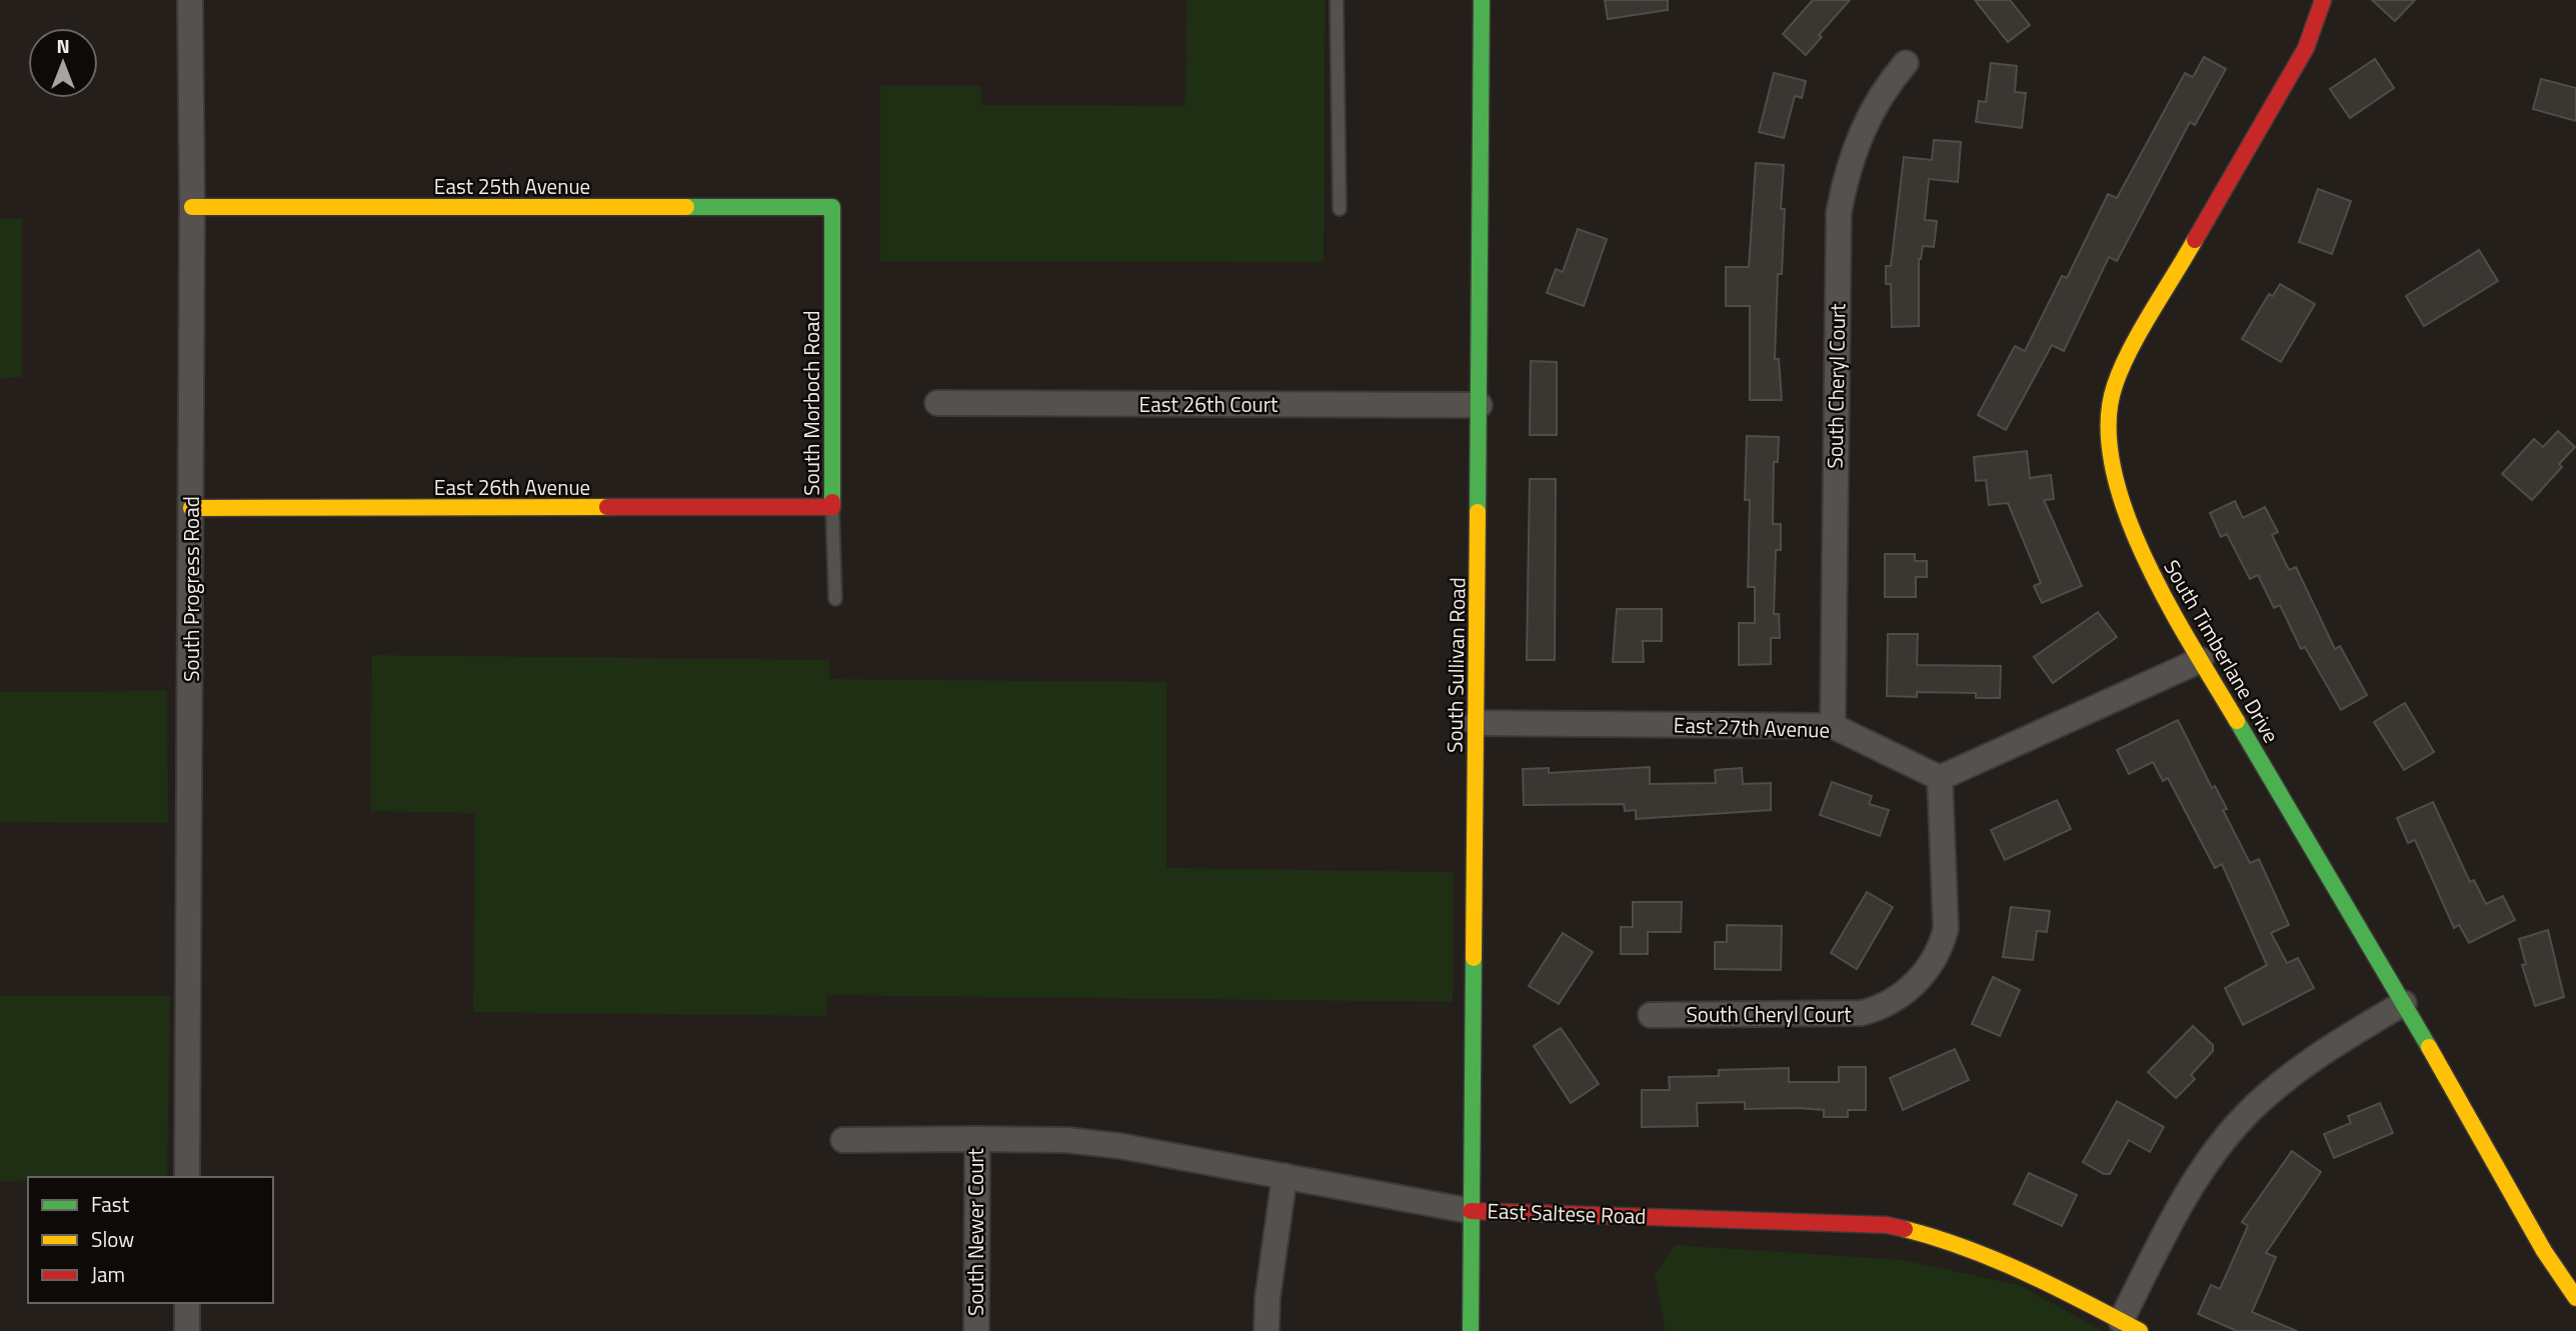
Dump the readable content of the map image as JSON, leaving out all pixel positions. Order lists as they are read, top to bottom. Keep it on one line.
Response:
{"streets":{"street":["East 25th Avenue","South Cheryl Court","South Morboch Road","East 26th Court","East 26th Avenue","South Progress Road","South Timberlane Drive","South Sullivan Road","East 27th Avenue","East Saltese Road","South Newer Court"]},"crossings":[["East 25th Avenue","South Morboch Road"],["East 25th Avenue","South Progress Road"],["South Cheryl Court","East 27th Avenue"],["South Morboch Road","East 26th Avenue"],["East 26th Court","South Sullivan Road"],["East 26th Avenue","South Progress Road"],["South Sullivan Road","East 27th Avenue"],["South Sullivan Road","East Saltese Road"],["East Saltese Road","South Newer Court"]],"legend":["Fast","Slow","Jam"],"north":"top"}
